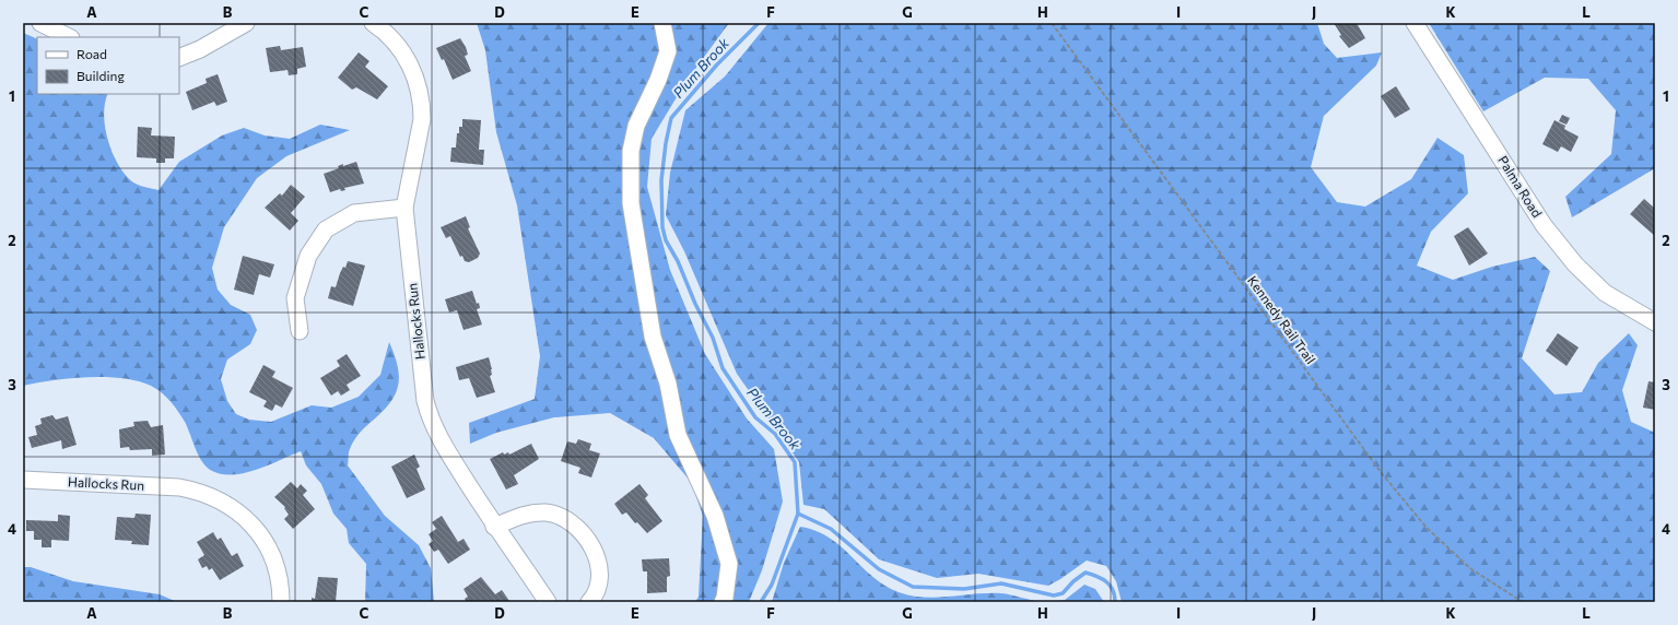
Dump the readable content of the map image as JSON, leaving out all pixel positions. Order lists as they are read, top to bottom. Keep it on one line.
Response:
{"streets":{"street":["Palma Road","Hallocks Run"],"path":["Kennedy Rail Trail"]},"water":["Plum Brook"],"legend":["Road","Building"],"grid":{"columns":["A","B","C","D","E","F","G","H","I","J","K","L"],"rows":["1","2","3","4"]}}
